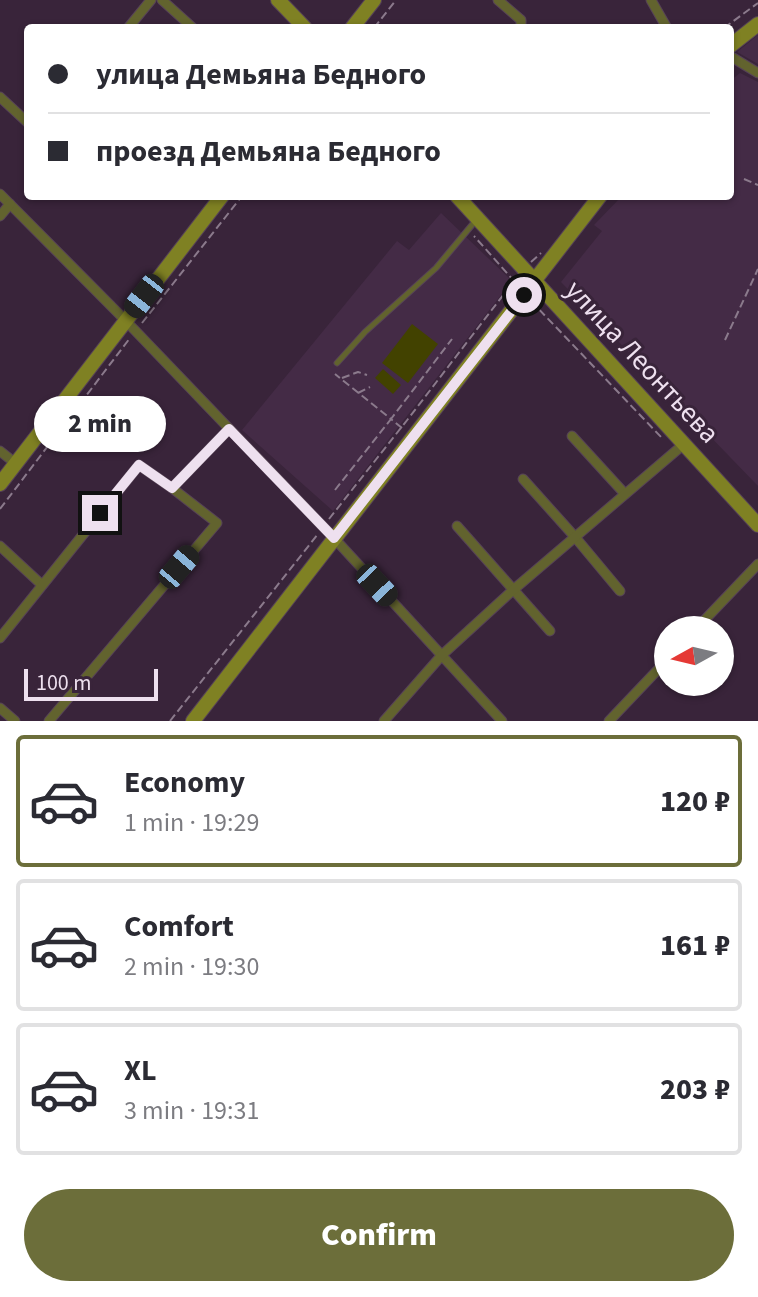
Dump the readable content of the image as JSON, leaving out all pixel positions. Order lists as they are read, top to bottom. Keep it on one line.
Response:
{"streets":{"street":["улица Леонтьева"]},"scale_bar":"100 m","north":"left","page":{"banner":["улица Демьяна Бедного","проезд Демьяна Бедного"],"bubble":"2 min","scale":"100 m","list":[{"name":"Economy","note":"1 min · 19:29","value":"120 ₽"},{"name":"Comfort","note":"2 min · 19:30","value":"161 ₽"},{"name":"XL","note":"3 min · 19:31","value":"203 ₽"}],"buttons":"Confirm"}}
